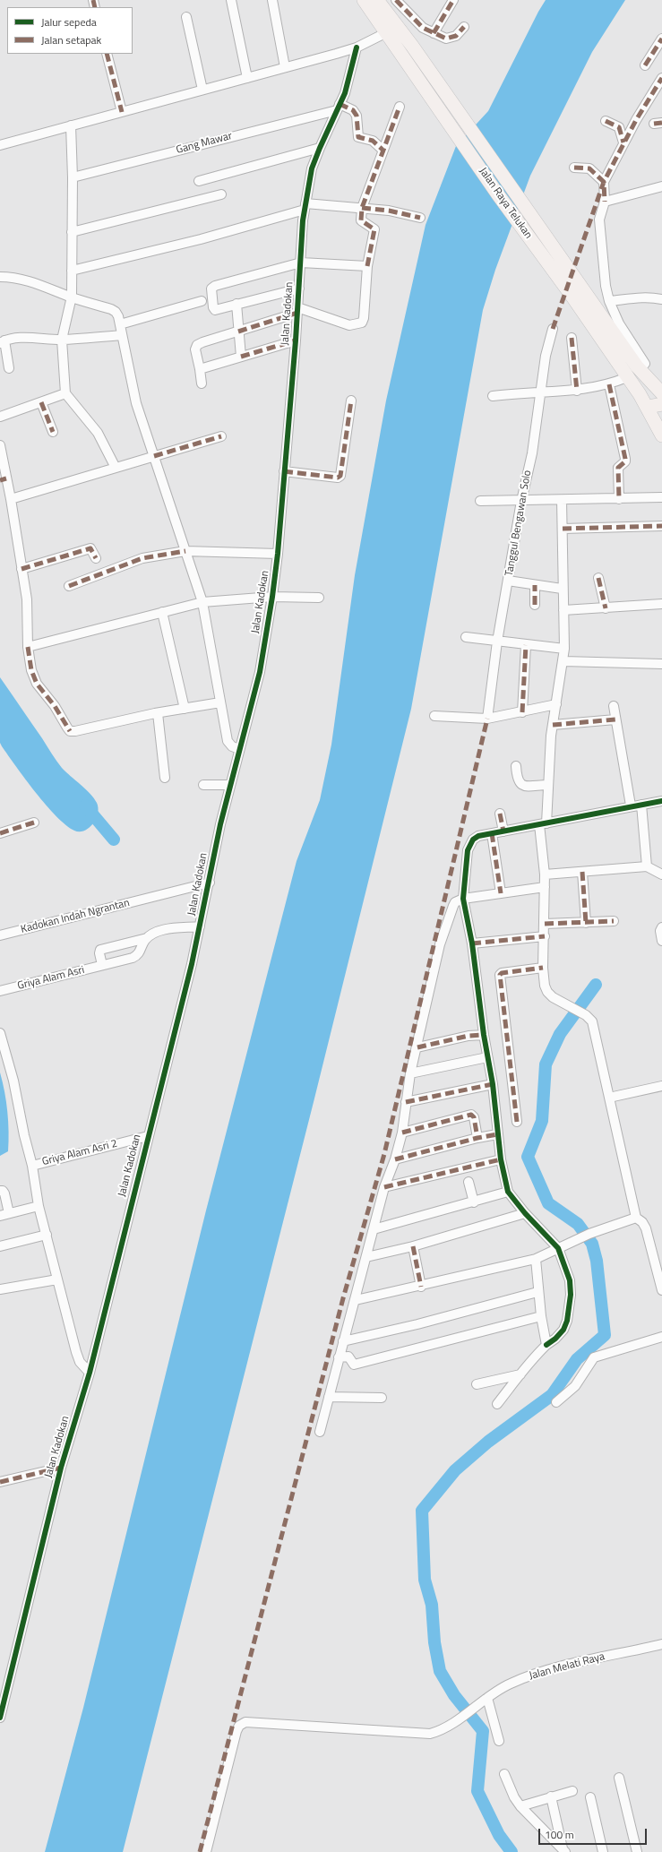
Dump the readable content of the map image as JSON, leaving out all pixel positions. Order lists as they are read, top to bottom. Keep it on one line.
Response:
{"streets":{"main road":["Jalan Raya Telukan"],"street":["Gang Mawar","Jalan Kadokan","Tanggul Bengawan Solo","Kadokan Indah Ngrantan","Griya Alam Asri","Griya Alam Asri 2","Jalan Melati Raya"]},"crossings":[["Gang Mawar","Jalan Kadokan"],["Jalan Kadokan","Kadokan Indah Ngrantan"],["Jalan Kadokan","Griya Alam Asri 2"]],"legend":["Jalur sepeda","Jalan setapak"],"scale_bar":"100 m"}
